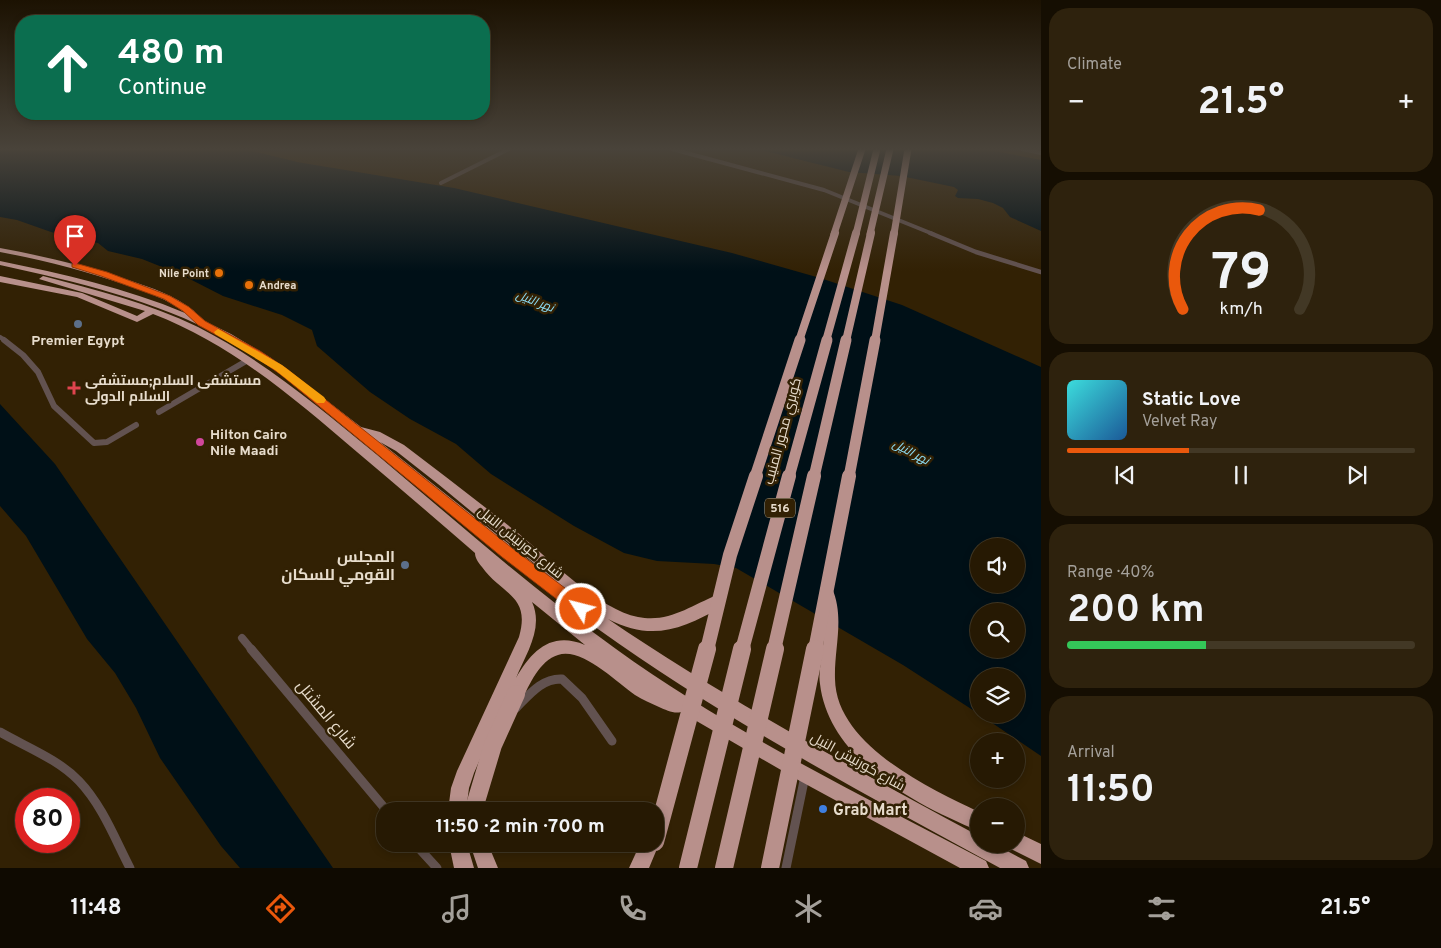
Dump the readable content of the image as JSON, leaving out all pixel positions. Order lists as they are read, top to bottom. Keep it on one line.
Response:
{"streets":{"highway":["كوبري محور المنيب","516","شارع كورنيش النيل"],"street":["شارع المشتل"]},"water":["نهر النيل"],"places":{"other":["Nile Point","Andrea","Premier Egypt","Hilton Cairo Nile Maadi","المجلس القومي للسكان","Grab Mart"],"health":["مستشفى السلام;مستشفى السلام الدولى"]},"page":{"tile":["Climate",["Range · 40%","200 km"],["Arrival","11:50"]],"turn":["480 m","Continue"],"heat":["−","21.5°","+"],"song":["Static Love","Velvet Ray"],"map_buttons":["+","−"],"limit":"80","trip":"11:50 · 2 min · 700 m","tabs":["11:48","21.5°"],"gauge":["79","km/h"]}}
